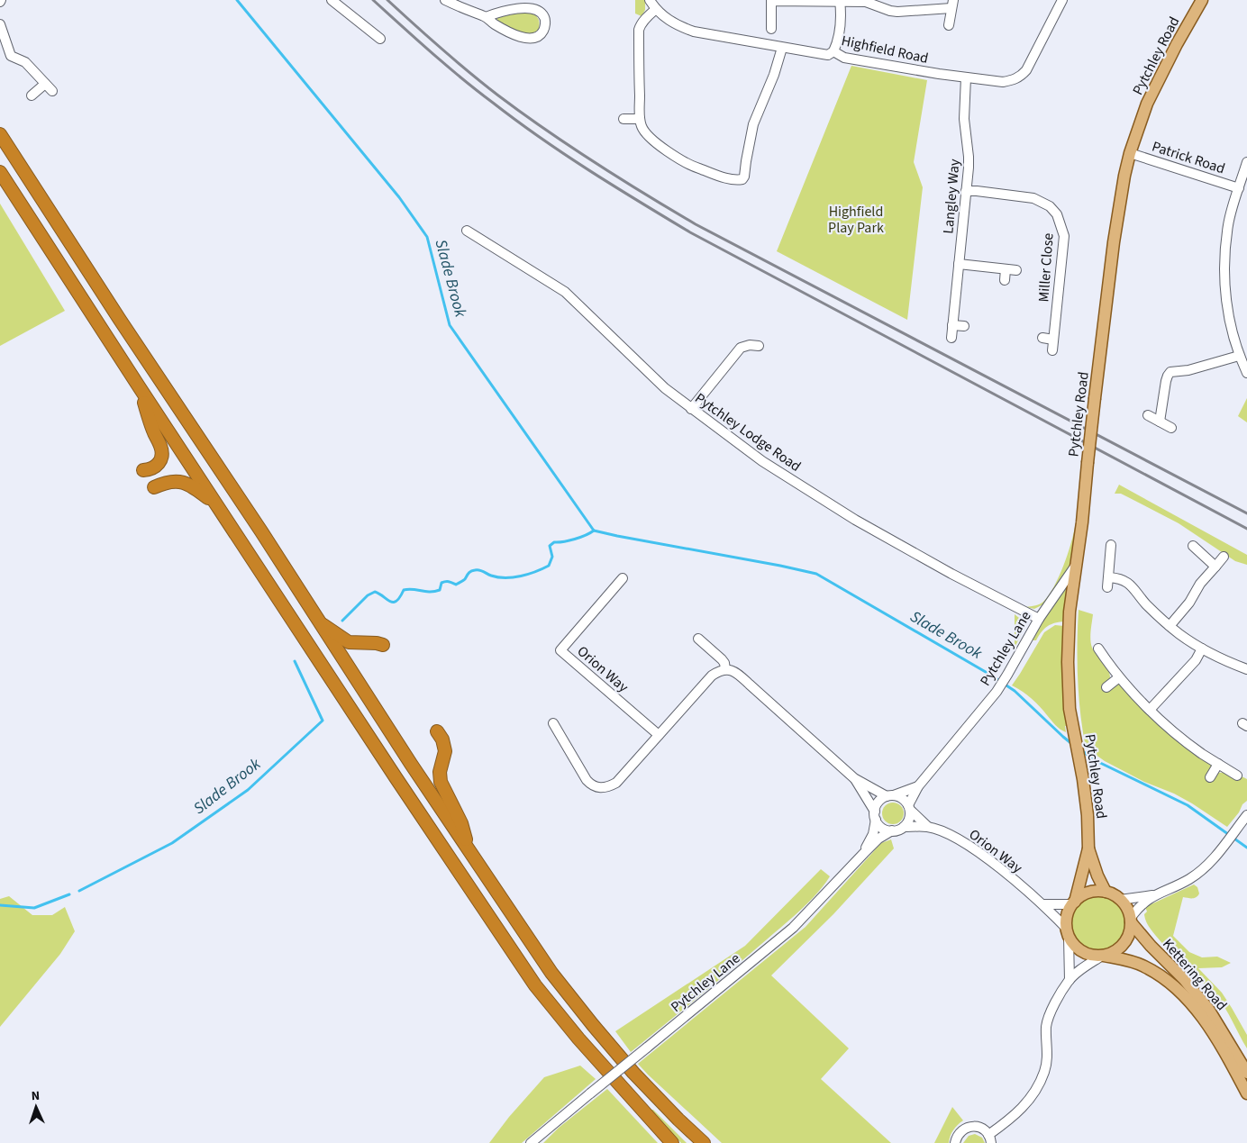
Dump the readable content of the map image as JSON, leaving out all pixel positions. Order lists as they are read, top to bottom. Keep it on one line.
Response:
{"streets":{"main road":["Pytchley Road","Kettering Road"],"street":["Highfield Road","Patrick Road","Langley Way","Miller Close","Pytchley Lodge Road","Pytchley Lane","Orion Way"]},"crossings":[["Highfield Road","Langley Way"],["Pytchley Road","Patrick Road"],["Pytchley Road","Pytchley Lane"],["Pytchley Road","Orion Way"],["Pytchley Road","Kettering Road"],["Langley Way","Miller Close"],["Pytchley Lodge Road","Pytchley Lane"],["Pytchley Lane","Orion Way"],["Orion Way","Kettering Road"]],"water":["Slade Brook"],"parks":["Highfield Play Park"],"north":"top"}
